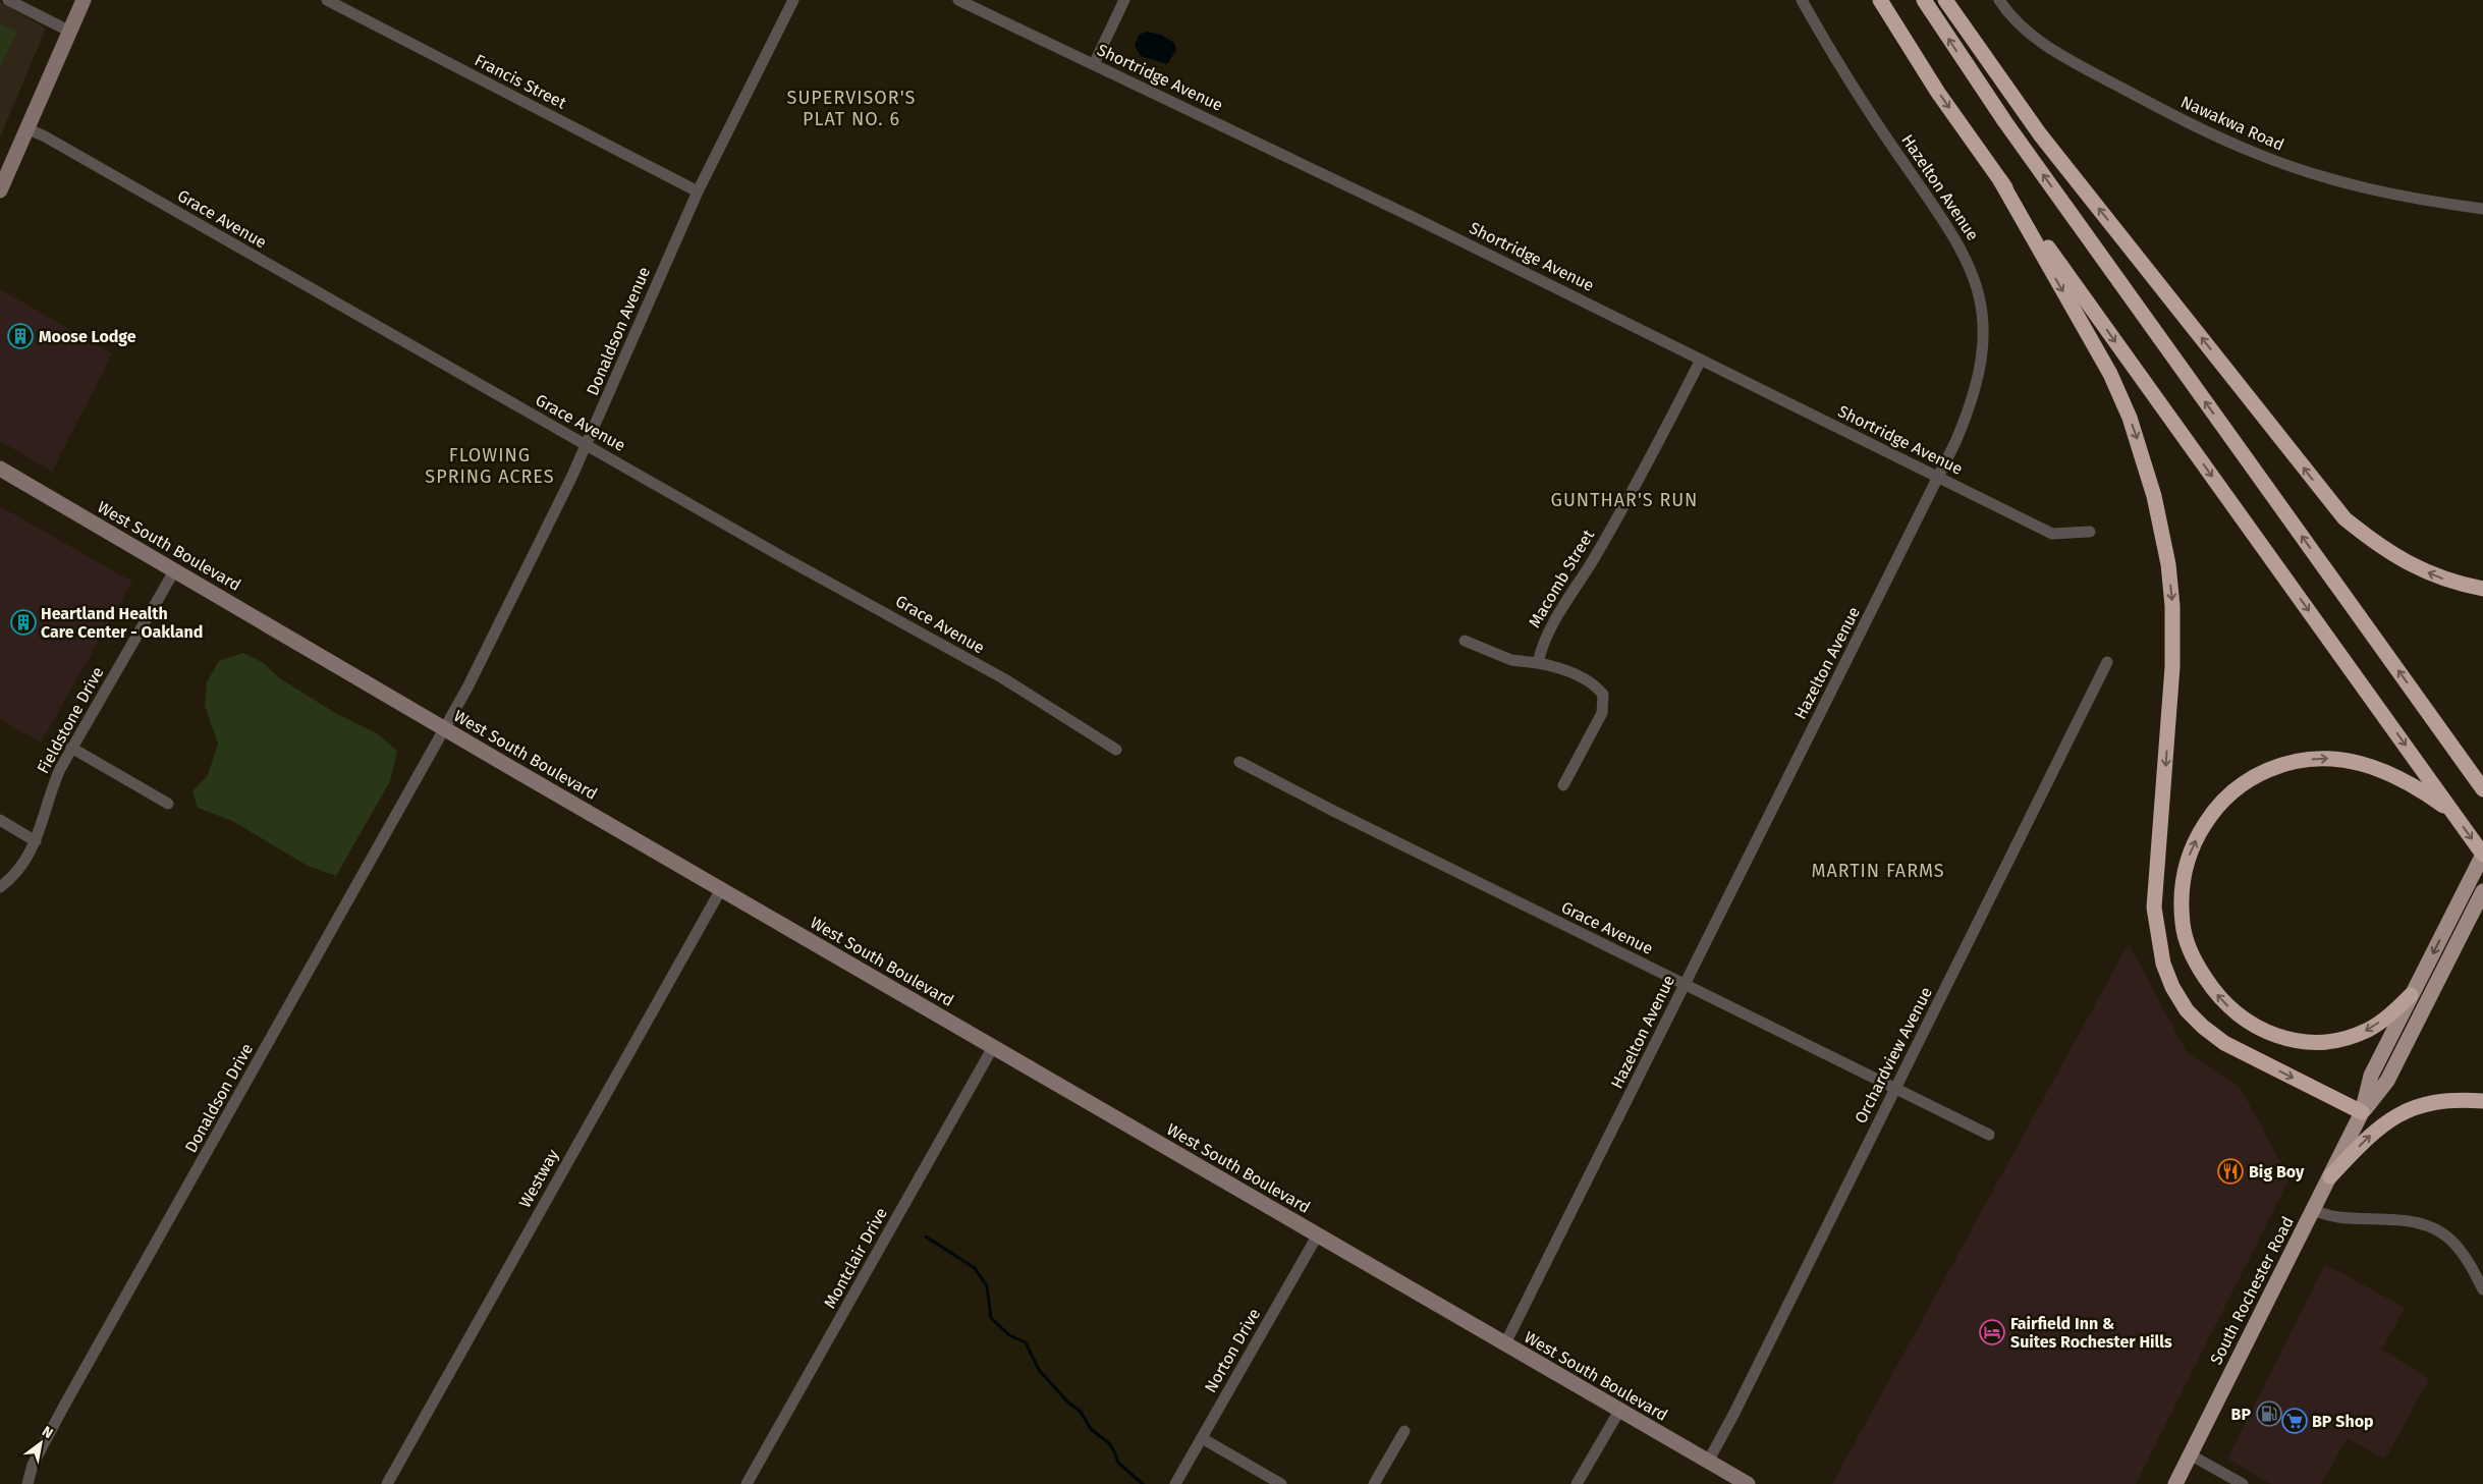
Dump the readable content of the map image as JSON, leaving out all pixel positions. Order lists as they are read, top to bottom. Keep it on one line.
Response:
{"streets":{"main road":["South Rochester Road"],"street":["Shortridge Avenue","Francis Street","Nawakwa Road","Hazelton Avenue","Grace Avenue","Donaldson Avenue","West South Boulevard","Macomb Street","Fieldstone Drive","Orchardview Avenue","Donaldson Drive","Westway","Montclair Drive","Norton Drive"]},"crossings":[["Shortridge Avenue","Hazelton Avenue"],["Shortridge Avenue","Macomb Street"],["Francis Street","Donaldson Avenue"],["Hazelton Avenue","Grace Avenue"],["Hazelton Avenue","West South Boulevard"],["Grace Avenue","Donaldson Avenue"],["Grace Avenue","Orchardview Avenue"],["Donaldson Avenue","West South Boulevard"],["Donaldson Avenue","Donaldson Drive"],["West South Boulevard","Fieldstone Drive"],["West South Boulevard","Orchardview Avenue"],["West South Boulevard","Donaldson Drive"],["West South Boulevard","Westway"],["West South Boulevard","Montclair Drive"],["West South Boulevard","Norton Drive"]],"districts":["SUPERVISOR'S PLAT NO. 6","FLOWING SPRING ACRES","GUNTHAR'S RUN","MARTIN FARMS"],"places":{"building":["Moose Lodge","Heartland Health Care Center - Oakland"],"restaurant":["Big Boy"],"hotel":["Fairfield Inn & Suites Rochester Hills"],"fuel station":["BP"],"supermarket":["BP Shop"]},"north":"top right"}
